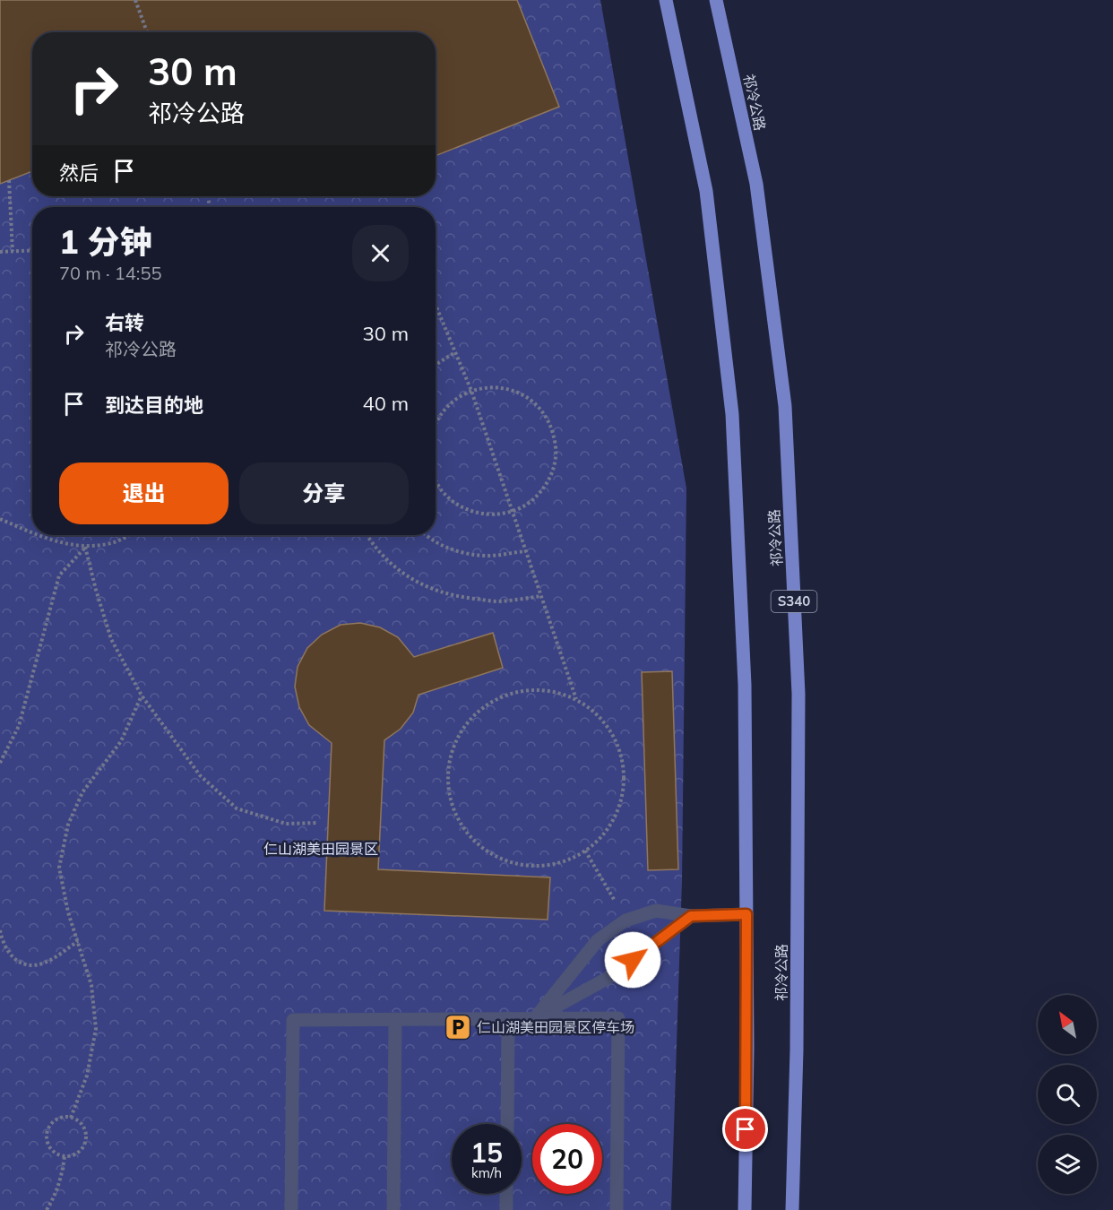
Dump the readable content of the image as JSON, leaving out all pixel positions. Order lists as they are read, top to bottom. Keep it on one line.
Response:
{"streets":{"main road":["祁冷公路","S340"]},"parks":["仁山湖美田园景区"],"places":{"parking":["仁山湖美田园景区停车场"]},"north":"top left","page":{"turn":["30 m","祁冷公路"],"then":"然后","heading":["1 分钟","70 m · 14:55"],"list":[{"name":"右转","note":"祁冷公路","value":"30 m"},{"name":"到达目的地","value":"40 m"}],"buttons":["退出","分享"],"speed":"15 km/h","limit":"20"}}
